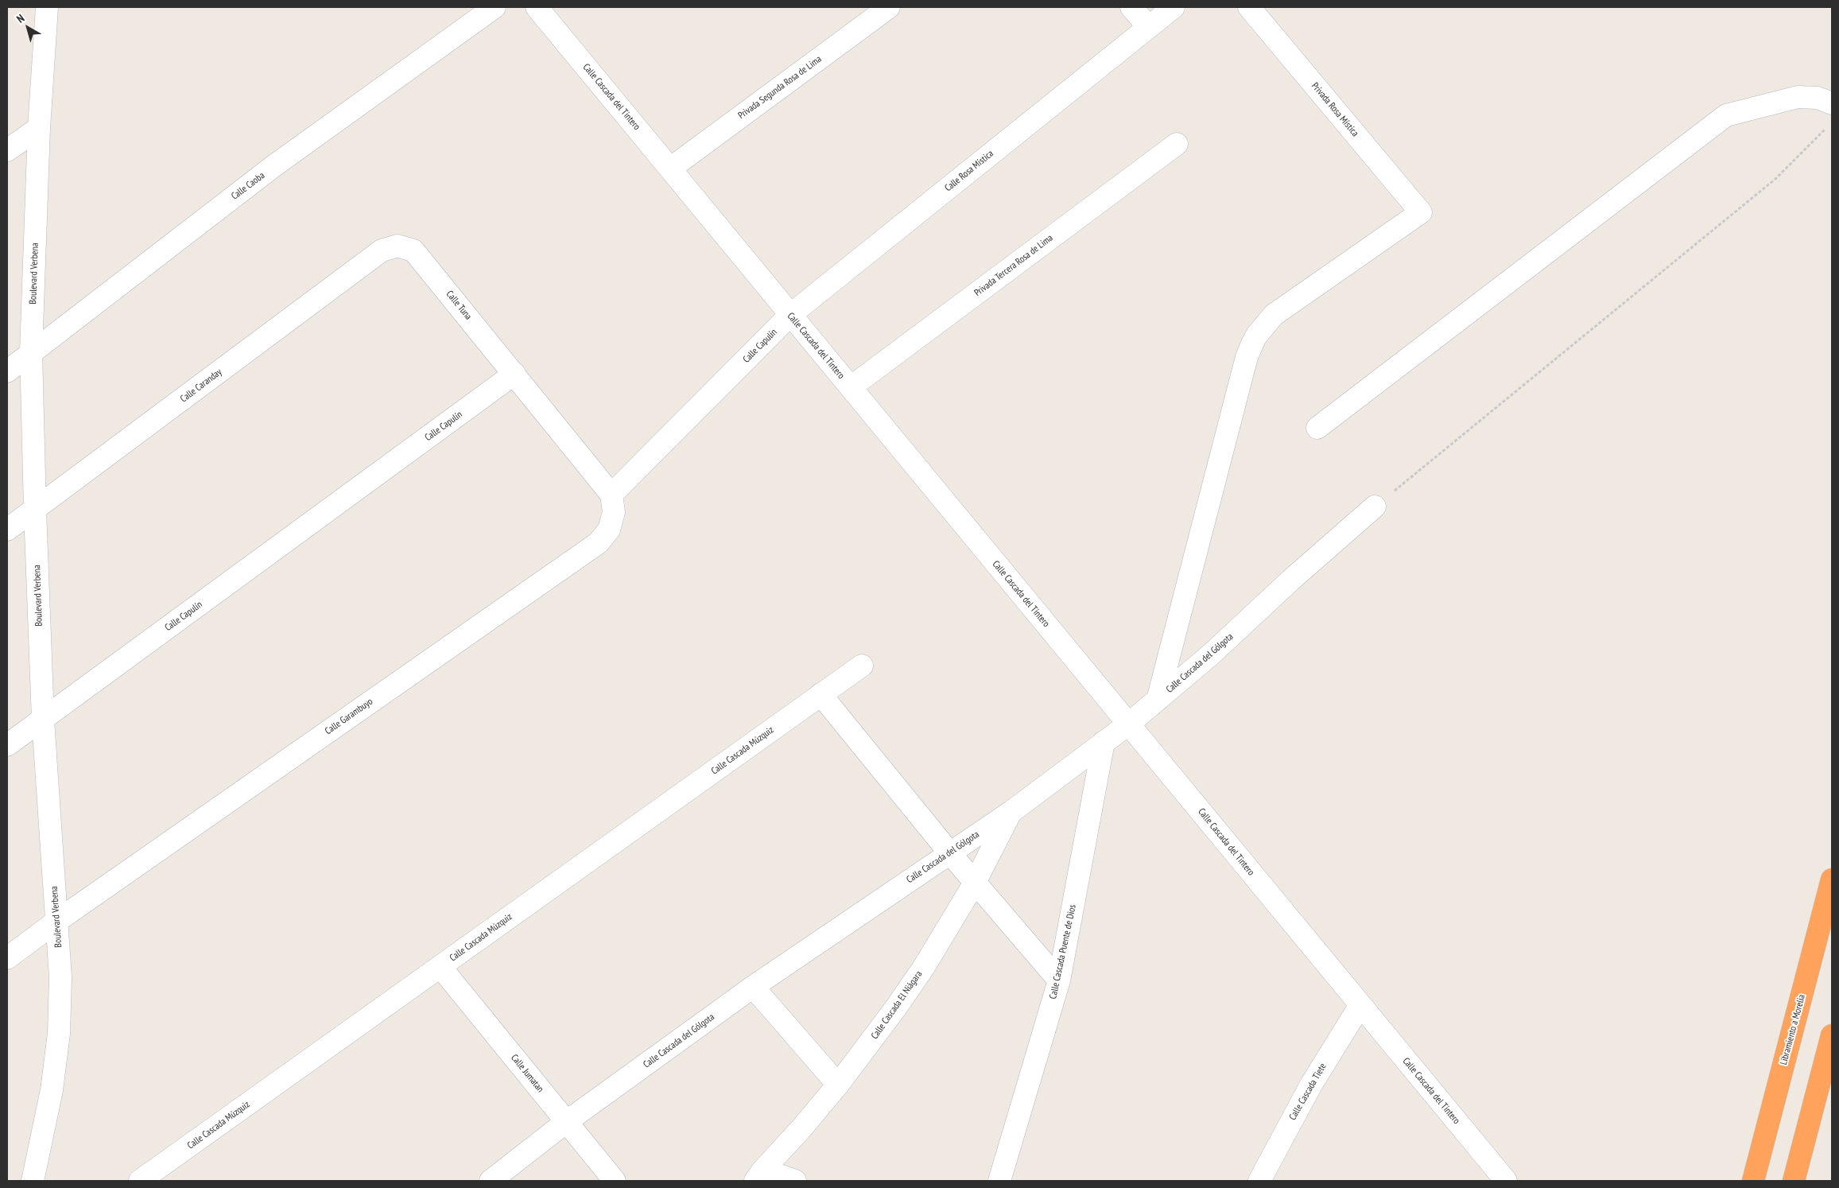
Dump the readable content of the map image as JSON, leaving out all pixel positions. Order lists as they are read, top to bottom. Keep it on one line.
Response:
{"streets":{"highway":["Libramiento a Morelia"],"street":["Privada Segunda Rosa de Lima","Calle Cascada del Tintero","Privada Rosa Mística","Calle Rosa Mística","Calle Caoba","Privada Tercera Rosa de Lima","Boulevard Verbena","Calle Tuna","Calle Capulín","Calle Caranday","Calle Cascada del Gólgota","Calle Garambuyo","Calle Cascada Múzquiz","Calle Cascada Puente de Dios","Calle Cascada El Niágara","Calle Jumatan","Calle Cascada Tiete"]},"crossings":[["Privada Segunda Rosa de Lima","Calle Cascada del Tintero"],["Calle Cascada del Tintero","Calle Rosa Mística"],["Calle Cascada del Tintero","Privada Tercera Rosa de Lima"],["Calle Cascada del Tintero","Calle Capulín"],["Calle Cascada del Tintero","Calle Cascada del Gólgota"],["Calle Cascada del Tintero","Calle Cascada Tiete"],["Privada Rosa Mística","Calle Cascada del Gólgota"],["Calle Rosa Mística","Calle Capulín"],["Calle Caoba","Boulevard Verbena"],["Boulevard Verbena","Calle Capulín"],["Boulevard Verbena","Calle Caranday"],["Boulevard Verbena","Calle Garambuyo"],["Calle Tuna","Calle Capulín"],["Calle Tuna","Calle Caranday"],["Calle Capulín","Calle Garambuyo"],["Calle Cascada del Gólgota","Calle Cascada Puente de Dios"],["Calle Cascada del Gólgota","Calle Cascada El Niágara"],["Calle Cascada del Gólgota","Calle Jumatan"],["Calle Cascada Múzquiz","Calle Jumatan"]],"north":"top left"}
